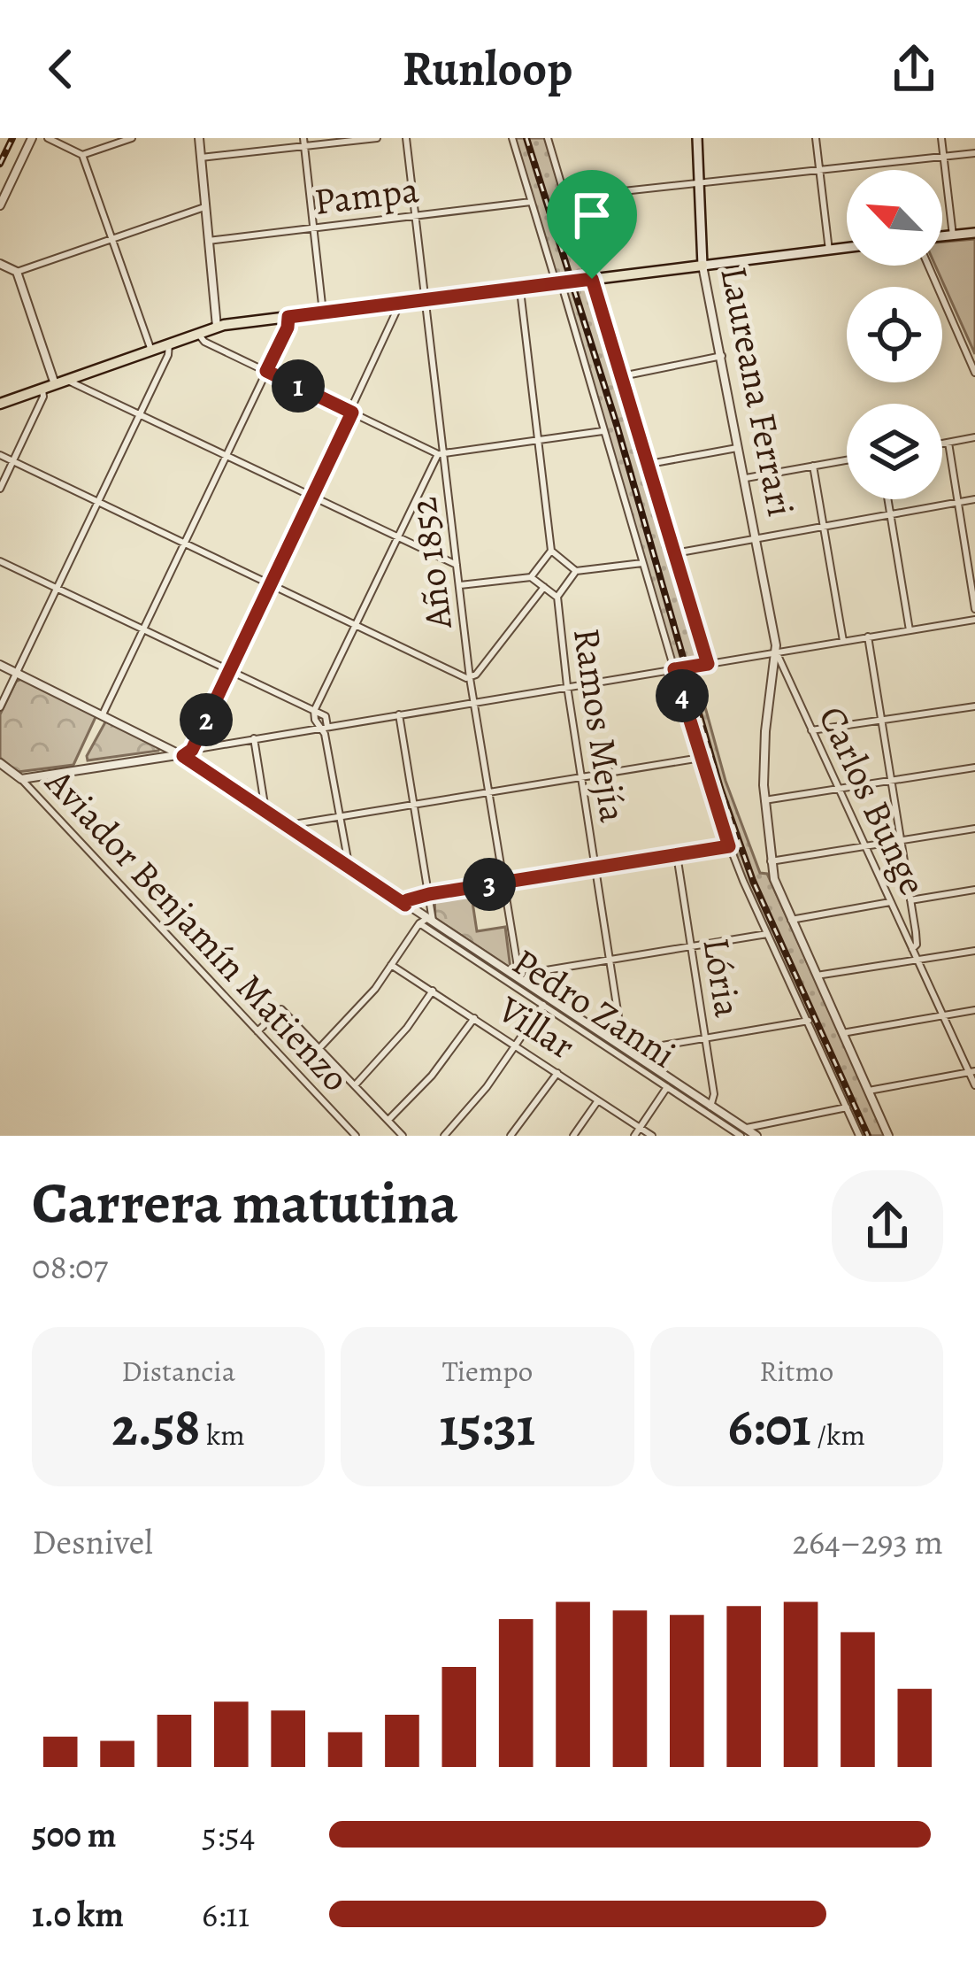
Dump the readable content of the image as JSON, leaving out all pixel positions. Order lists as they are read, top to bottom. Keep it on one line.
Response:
{"streets":{"main road":["Laureana Ferrari"],"street":["Pampa","Año 1852","Ramos Mejía","Carlos Bunge","Aviador Benjamín Matienzo","Lória","Pedro Zanni","Villar"]},"crossings":[["Pampa","Año 1852"],["Laureana Ferrari","Carlos Bunge"]],"north":"top left","page":{"header":"Runloop","pins":["1","4","2","3"],"heading":["Carrera matutina","08:07"],"stats":[["Distancia","2.58 km"],["Tiempo","15:31"],["Ritmo","6:01 /km"]],"chart":["Desnivel","264–293 m"],"list":[{"name":"500 m","note":"5:54"},{"name":"1.0 km","note":"6:11"}]}}
